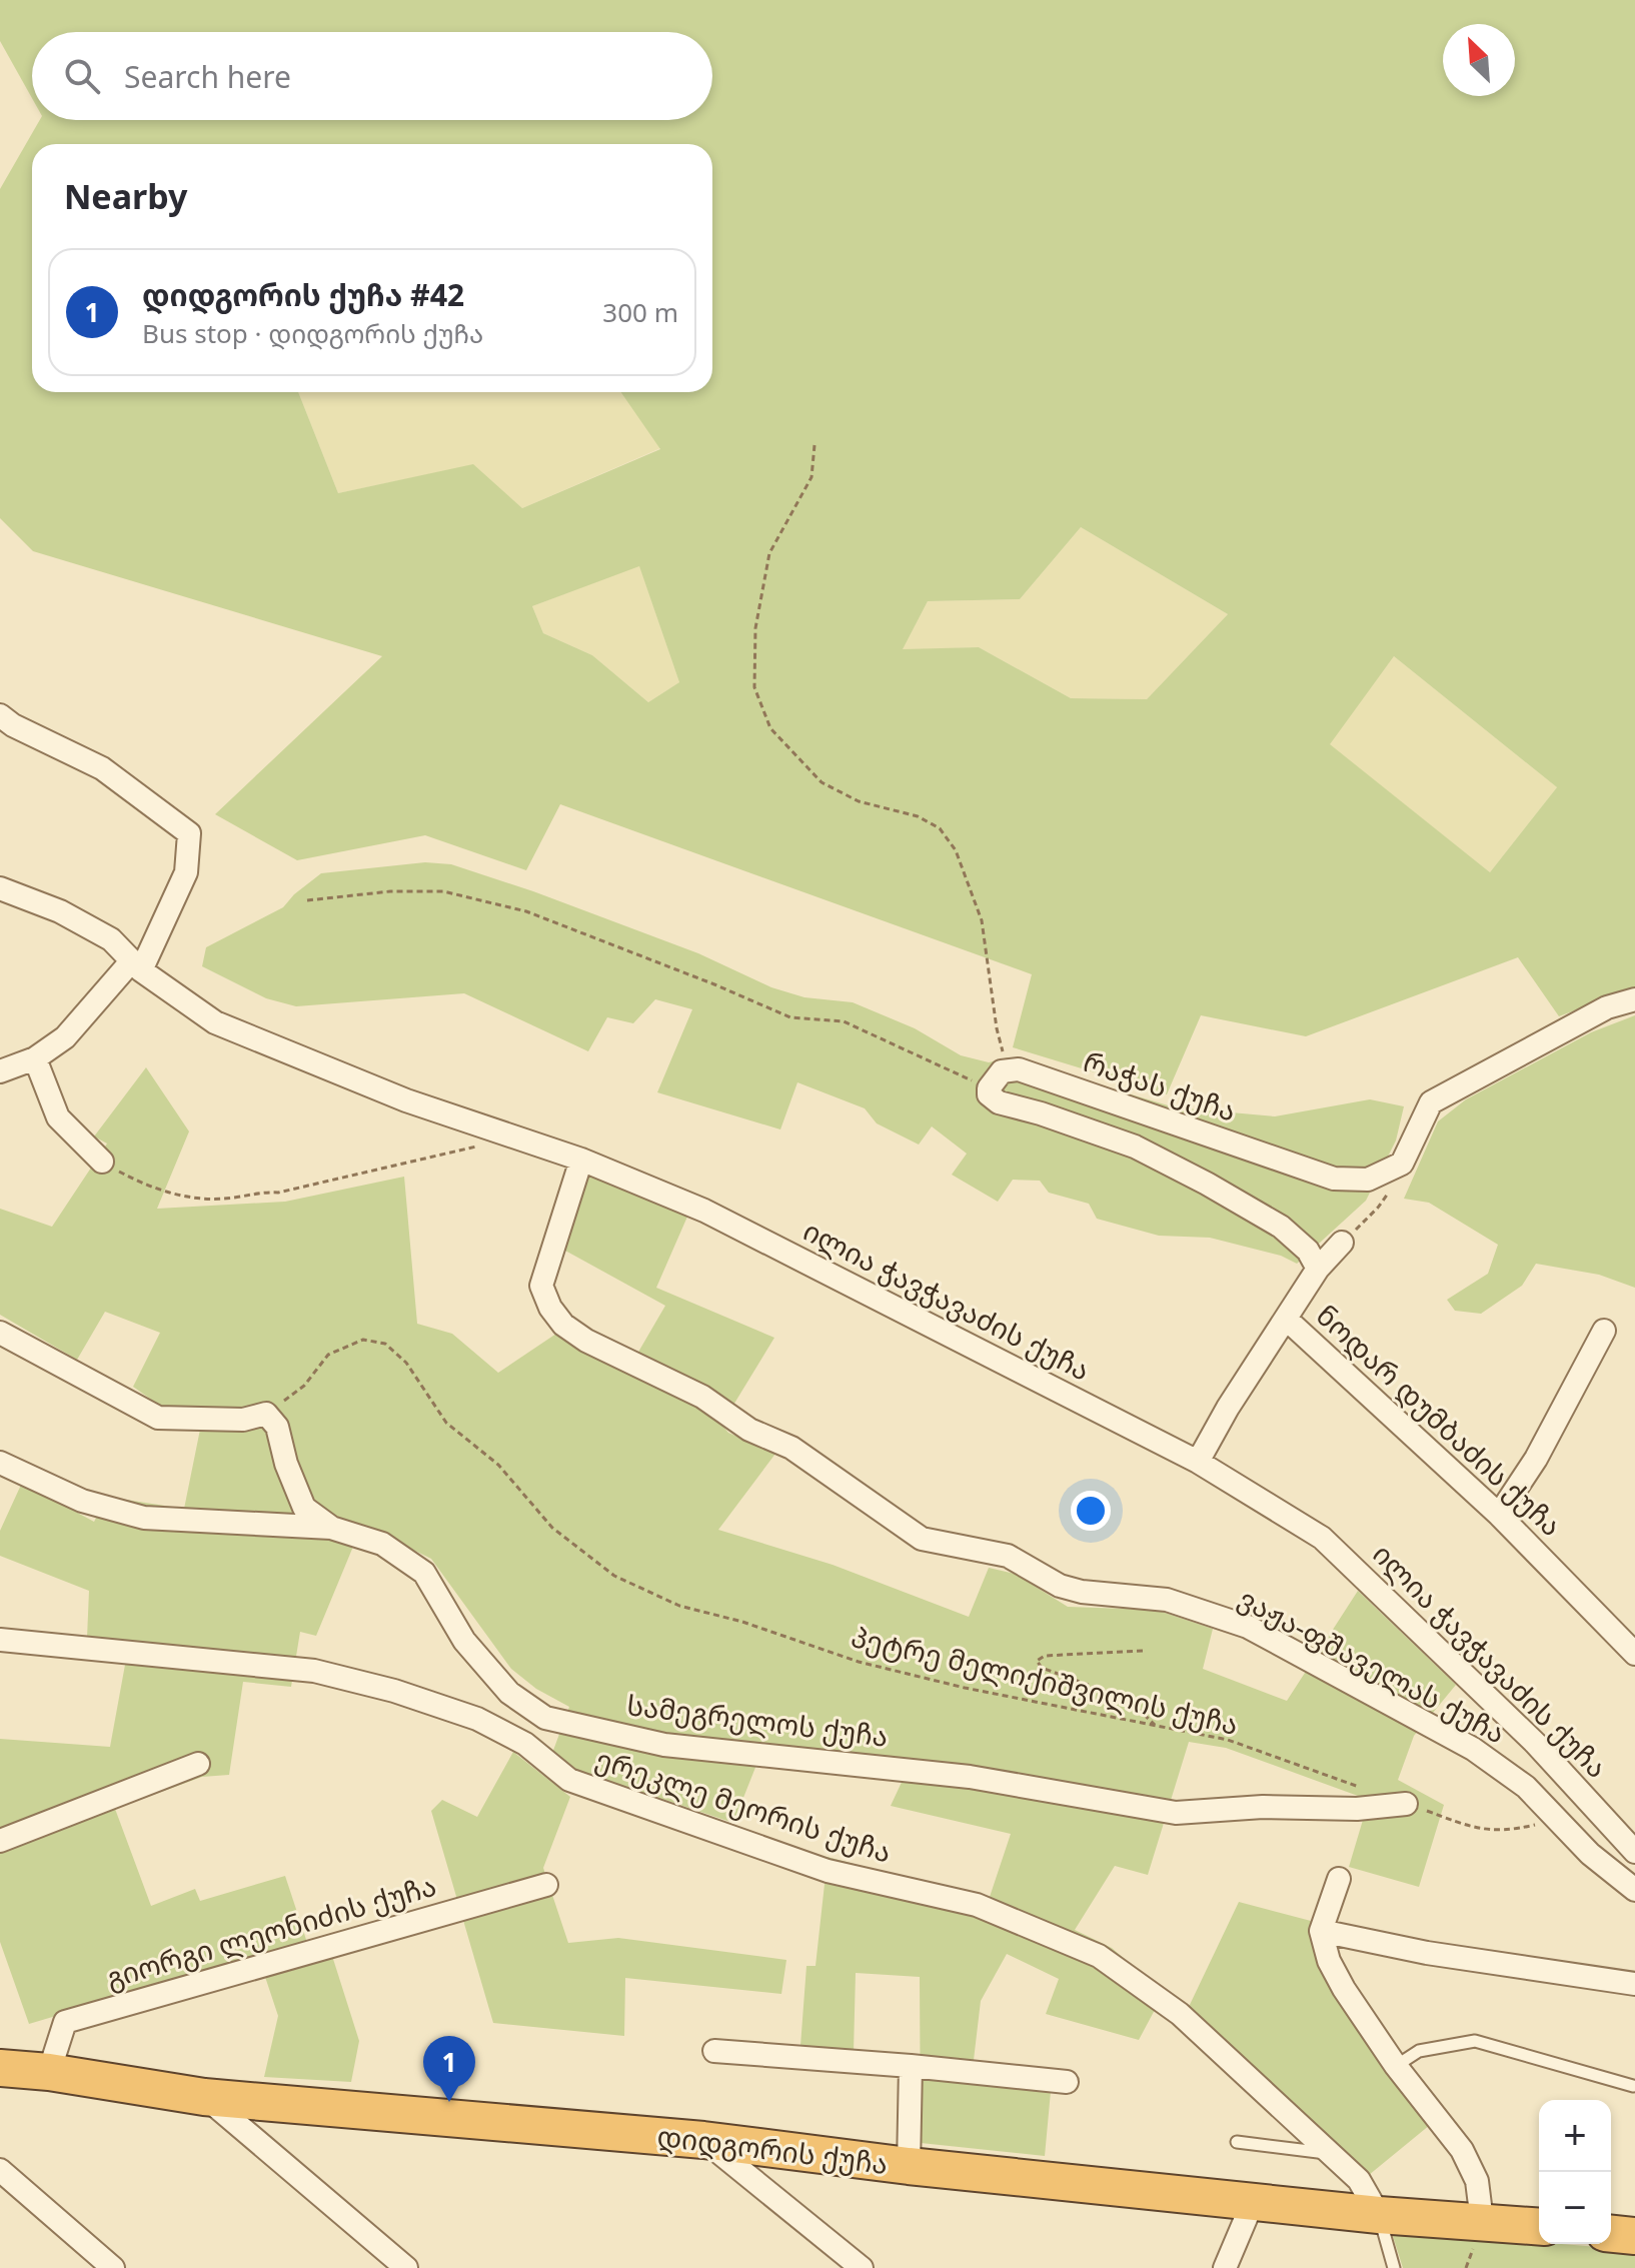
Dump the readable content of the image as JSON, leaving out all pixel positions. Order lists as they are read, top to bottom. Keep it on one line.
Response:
{"streets":{"highway":["დიდგორის ქუჩა"],"street":["რაჭას ქუჩა","ილია ჭავჭავაძის ქუჩა","ნოდარ დუმბაძის ქუჩა","ვაჟა-ფშაველას ქუჩა","სამეგრელოს ქუჩა","ერეკლე მეორის ქუჩა","გიორგი ლეონიძის ქუჩა"],"path":["პეტრე მელიქიშვილის ქუჩა"]},"crossings":[["ილია ჭავჭავაძის ქუჩა","ნოდარ დუმბაძის ქუჩა"],["ილია ჭავჭავაძის ქუჩა","ვაჟა-ფშაველას ქუჩა"],["ერეკლე მეორის ქუჩა","დიდგორის ქუჩა"],["გიორგი ლეონიძის ქუჩა","დიდგორის ქუჩა"]],"north":"top left","page":{"search":"Search here","heading":"Nearby","list":[{"mark":"1","name":"დიდგორის ქუჩა #42","note":"Bus stop · დიდგორის ქუჩა","value":"300 m"}],"pins":"1","map_buttons":["+","−"]}}
